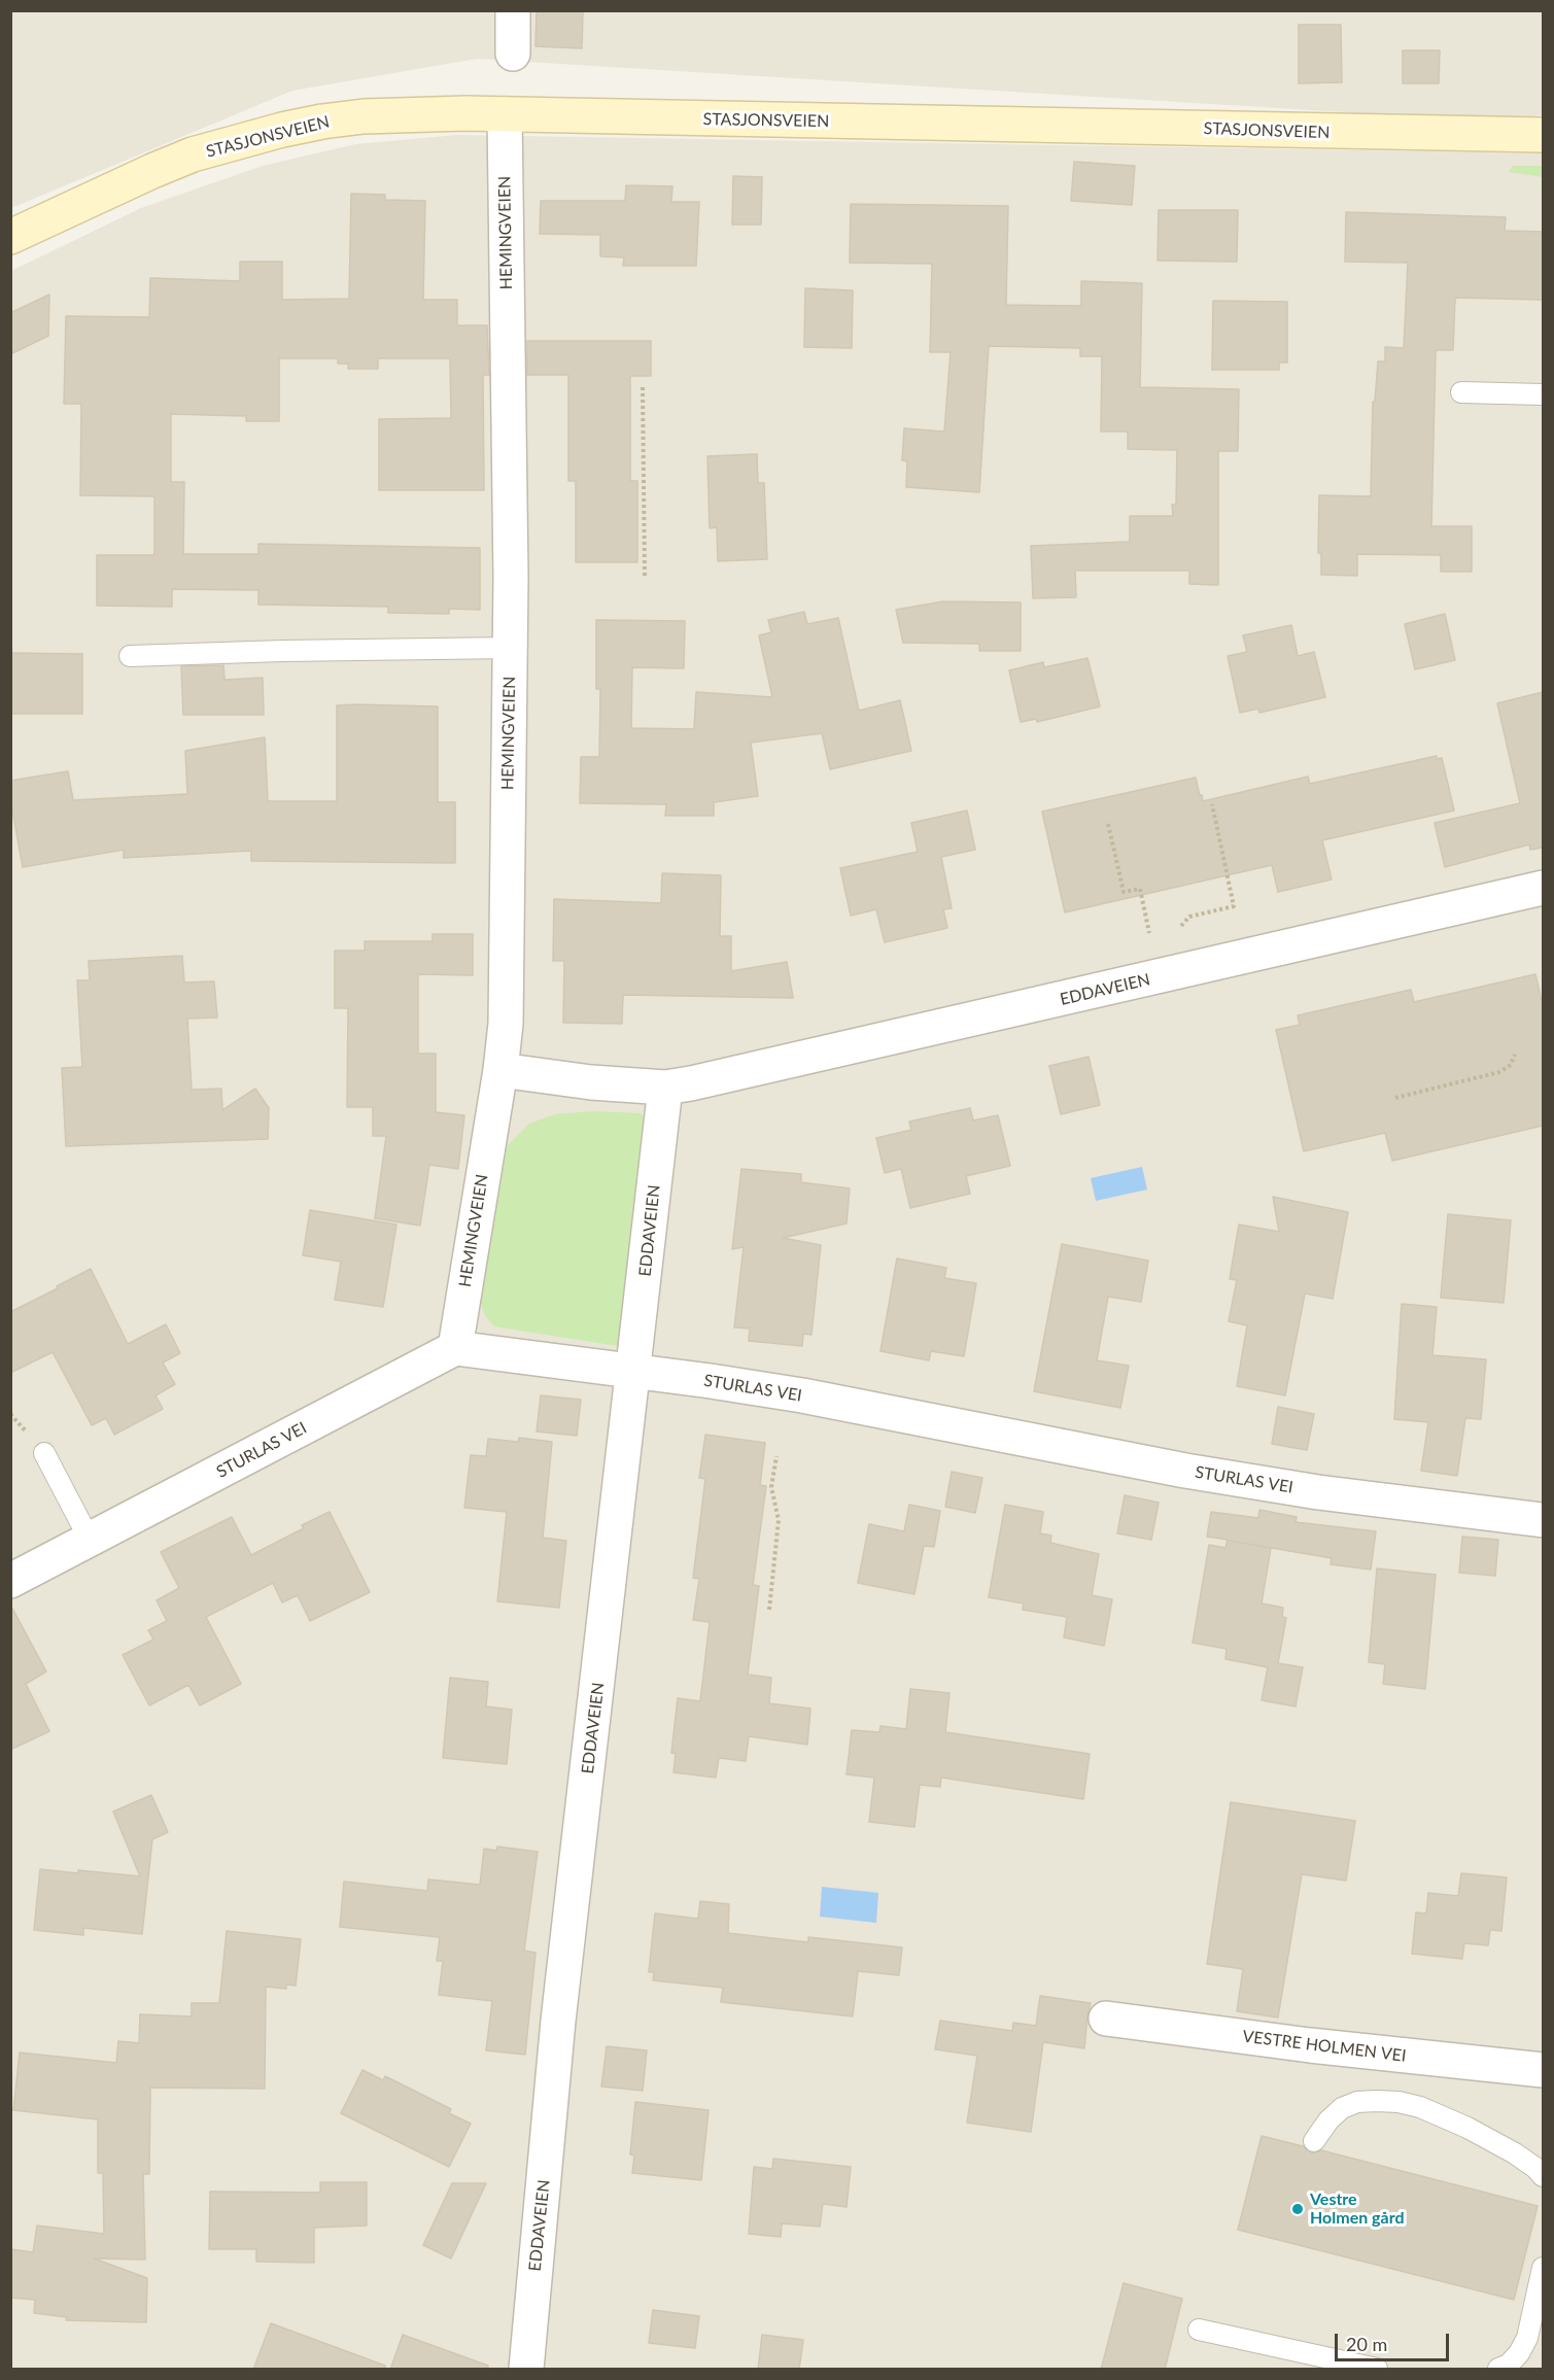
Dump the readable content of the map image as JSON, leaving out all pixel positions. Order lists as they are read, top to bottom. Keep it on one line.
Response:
{"streets":{"street":["STASJONSVEIEN","HEMINGVEIEN","EDDAVEIEN","STURLAS VEI","VESTRE HOLMEN VEI"]},"crossings":[["STASJONSVEIEN","HEMINGVEIEN"],["HEMINGVEIEN","EDDAVEIEN"],["HEMINGVEIEN","STURLAS VEI"],["EDDAVEIEN","STURLAS VEI"]],"places":["Vestre Holmen gård"],"scale_bar":"20 m"}
